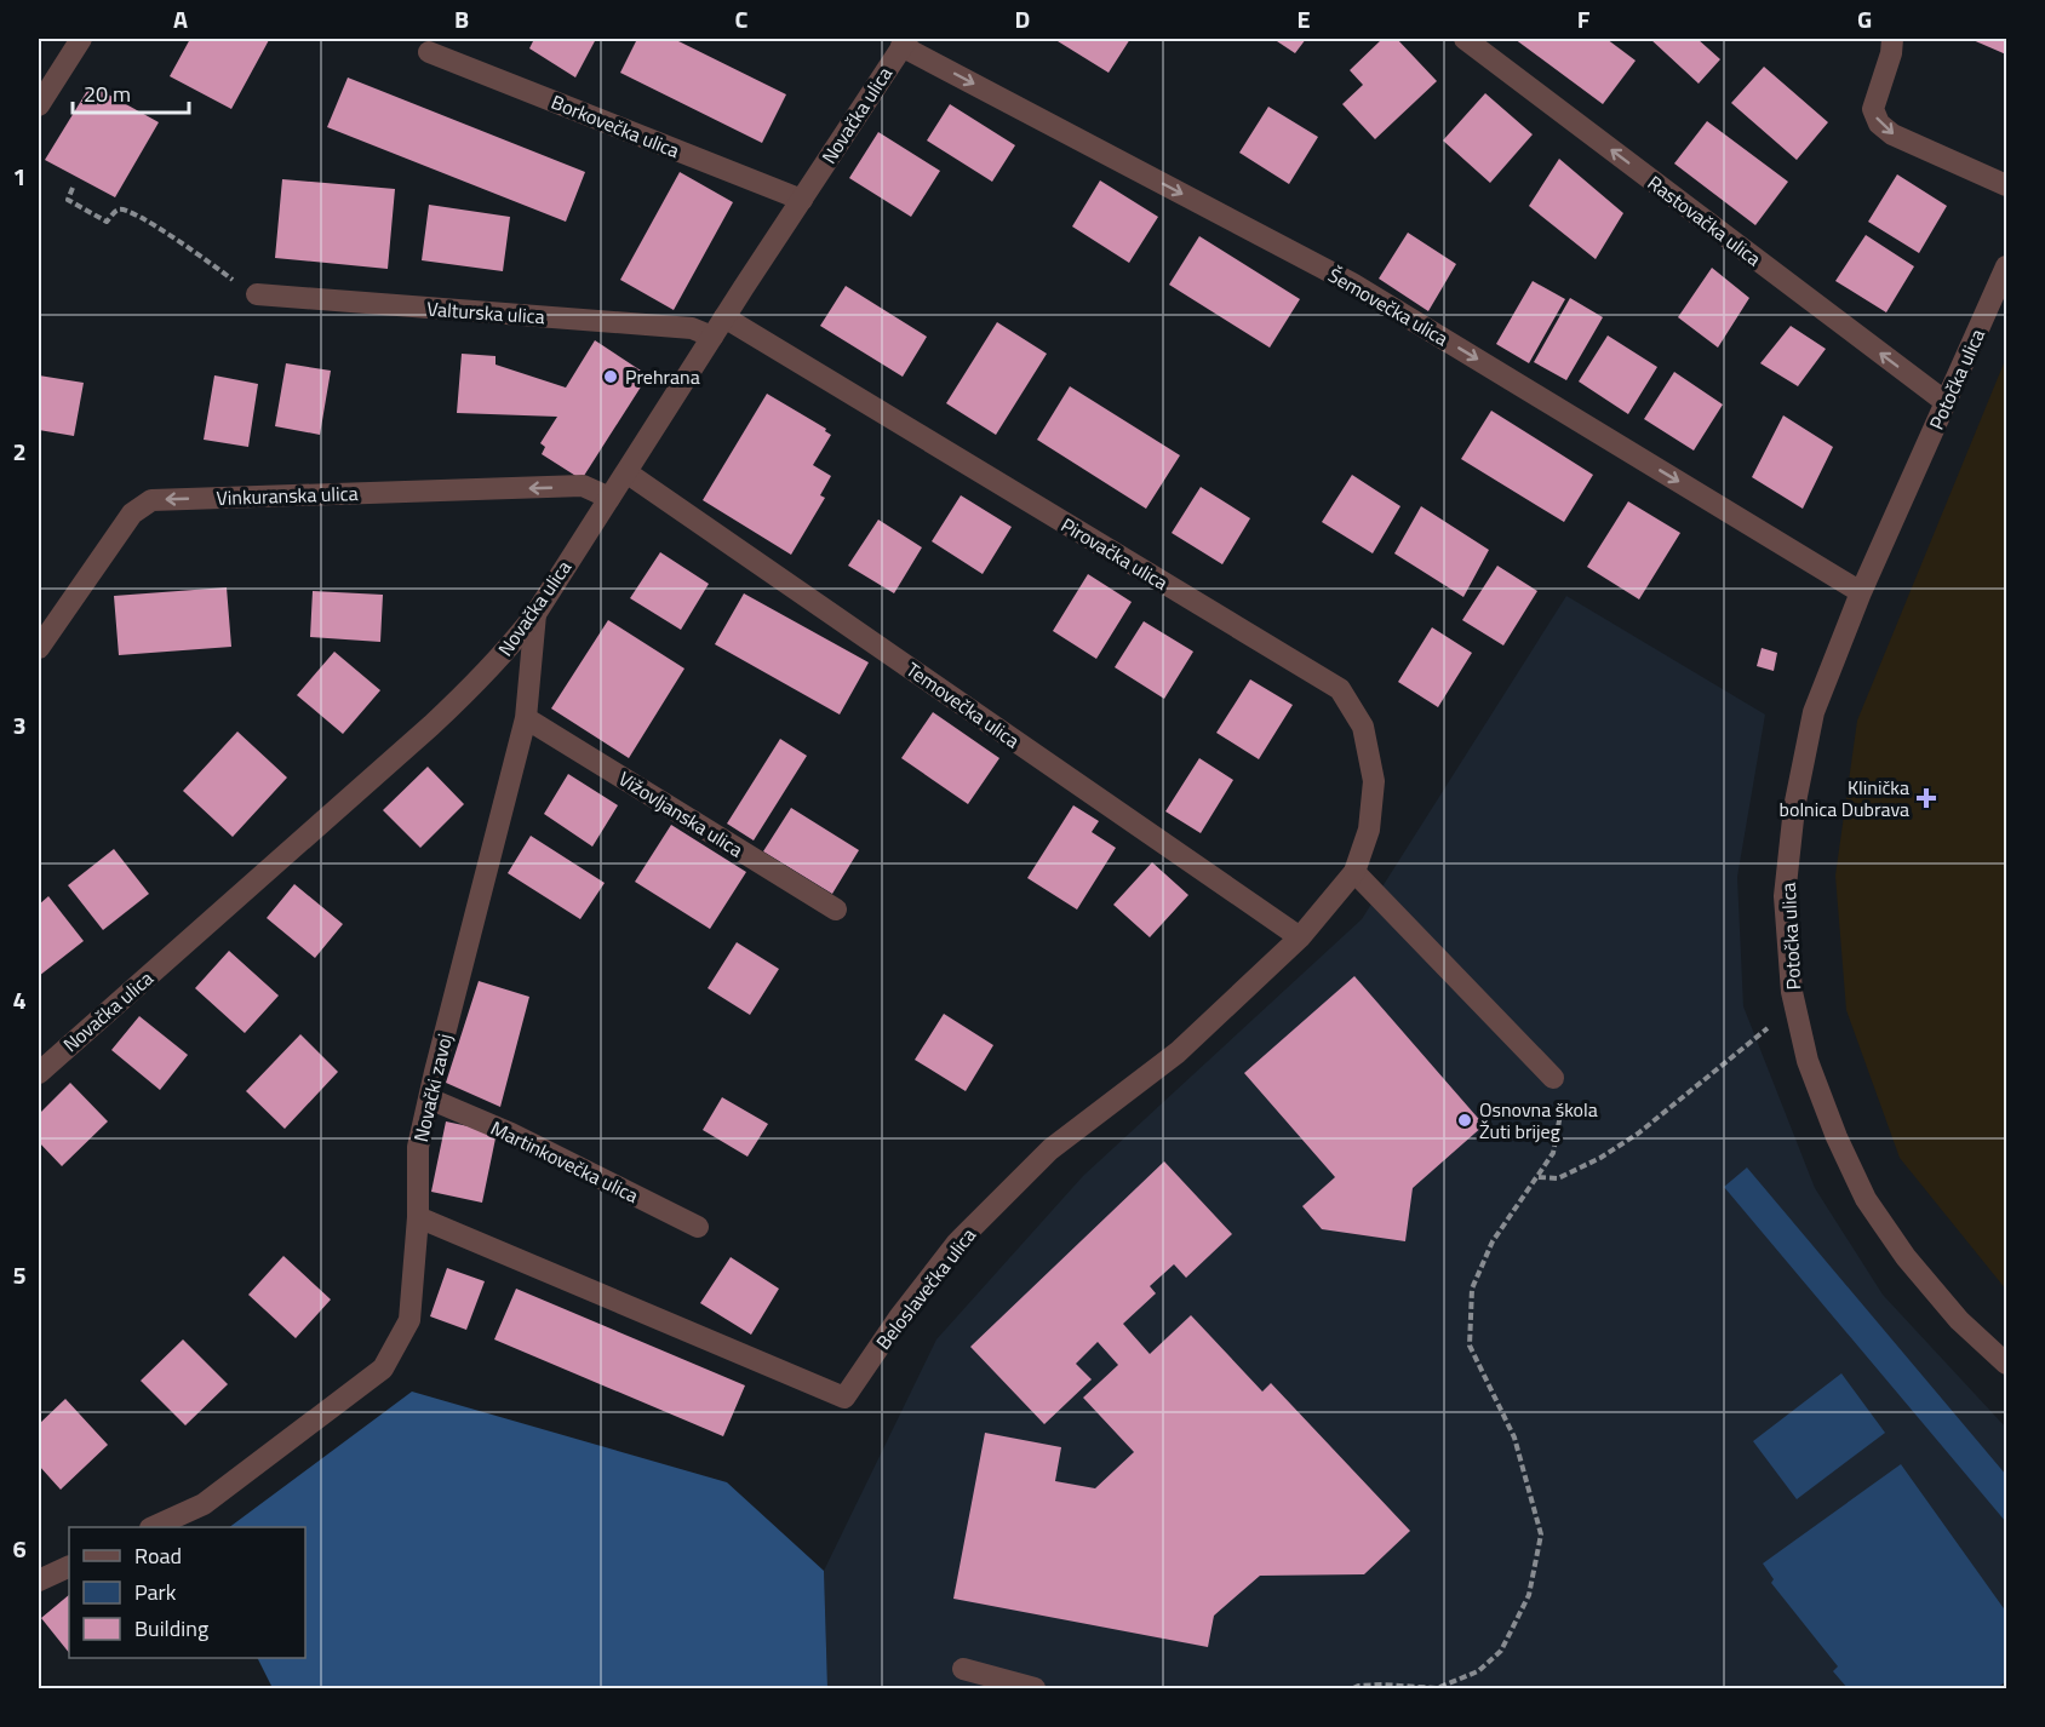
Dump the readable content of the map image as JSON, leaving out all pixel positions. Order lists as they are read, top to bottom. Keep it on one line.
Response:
{"streets":{"street":["Novačka ulica","Borkovečka ulica","Rastovačka ulica","Šemovečka ulica","Valturska ulica","Potočka ulica","Vinkuranska ulica","Pirovačka ulica","Temovečka ulica","Vižovljanska ulica","Novački zavoj","Martinkovečka ulica","Beloslavečka ulica"]},"crossings":[["Novačka ulica","Borkovečka ulica"],["Novačka ulica","Šemovečka ulica"],["Novačka ulica","Valturska ulica"],["Novačka ulica","Vinkuranska ulica"],["Novačka ulica","Pirovačka ulica"],["Novačka ulica","Temovečka ulica"],["Novačka ulica","Novački zavoj"],["Rastovačka ulica","Potočka ulica"],["Šemovečka ulica","Potočka ulica"],["Pirovačka ulica","Beloslavečka ulica"],["Temovečka ulica","Beloslavečka ulica"],["Vižovljanska ulica","Novački zavoj"],["Novački zavoj","Martinkovečka ulica"],["Novački zavoj","Beloslavečka ulica"]],"one_way":["Rastovačka ulica","Šemovečka ulica","Vinkuranska ulica"],"places":{"other":["Prehrana","Osnovna škola Žuti brijeg"],"health":["Klinička bolnica Dubrava"]},"legend":["Road","Park","Building"],"scale_bar":"20 m","grid":{"columns":["A","B","C","D","E","F","G"],"rows":["1","2","3","4","5","6"]}}
